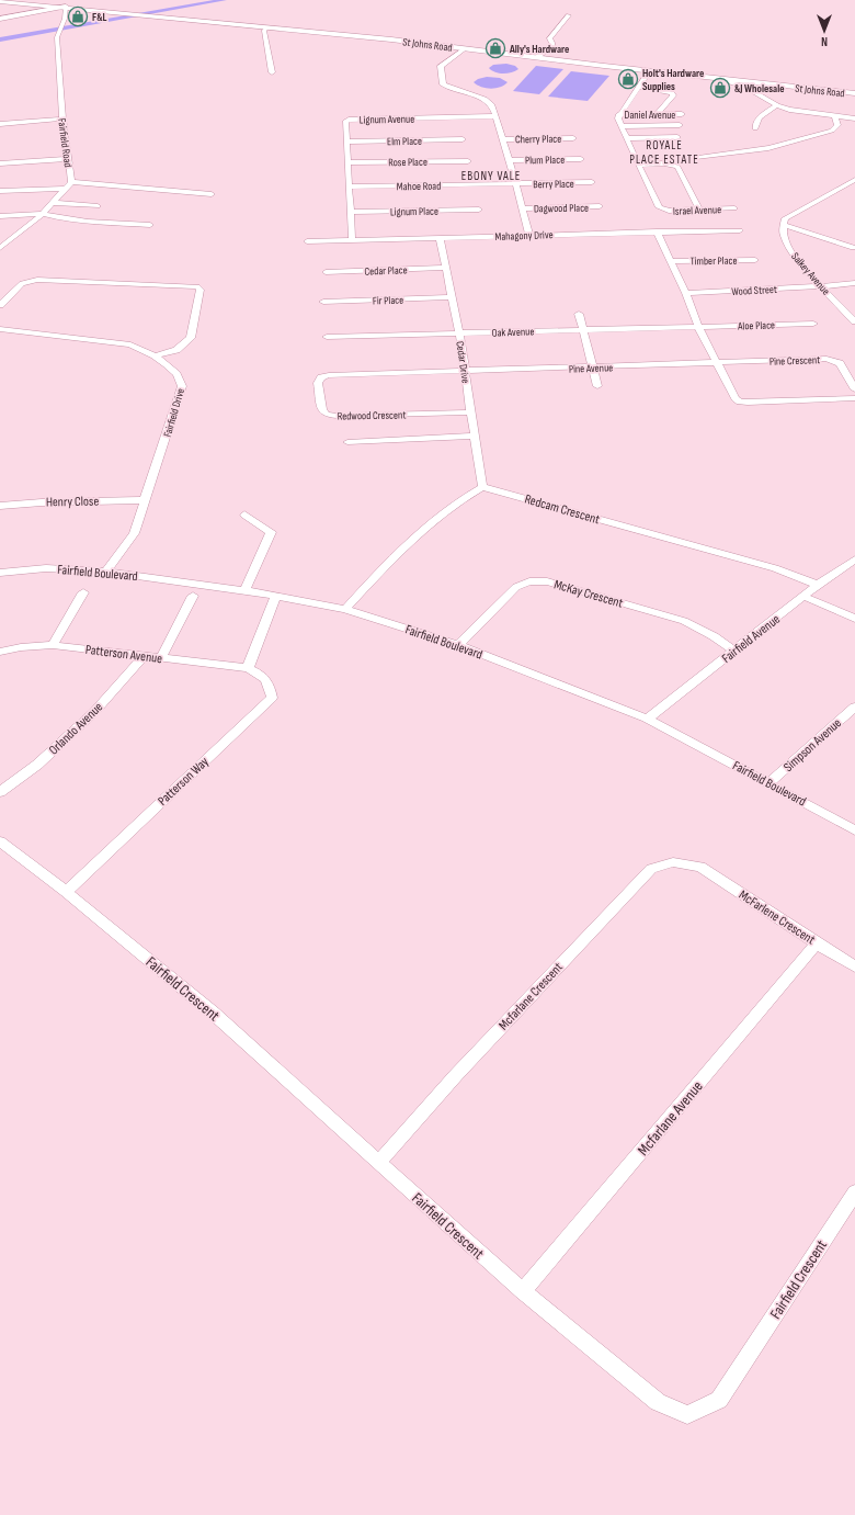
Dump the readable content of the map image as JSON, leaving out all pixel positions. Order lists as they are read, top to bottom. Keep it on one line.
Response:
{"streets":{"main road":["St Johns Road"],"street":["Daniel Avenue","Lignum Avenue","Cherry Place","Elm Place","Fairfield Road","Plum Place","Rose Place","Berry Place","Mahoe Road","Dagwood Place","Israel Avenue","Lignum Place","Mahagony Drive","Timber Place","Cedar Place","Salkey Avenue","Wood Street","Fir Place","Aloe Place","Oak Avenue","Pine Crescent","Cedar Drive","Pine Avenue","Fairfield Drive","Redwood Crescent","Henry Close","Redcam Crescent","Fairfield Boulevard","McKay Crescent","Fairfield Avenue","Patterson Avenue","Orlando Avenue","Simpson Avenue","Patterson Way","McFarlene Crescent","Fairfield Crescent","Mcfarlane Crescent","Mcfarlane Avenue"]},"crossings":[["St Johns Road","Fairfield Road"],["Lignum Avenue","Elm Place"],["Lignum Avenue","Rose Place"],["Lignum Avenue","Mahoe Road"],["Lignum Avenue","Lignum Place"],["Lignum Avenue","Mahagony Drive"],["Berry Place","Mahoe Road"],["Mahagony Drive","Cedar Drive"],["Cedar Place","Cedar Drive"],["Salkey Avenue","Wood Street"],["Fir Place","Cedar Drive"],["Aloe Place","Oak Avenue"],["Oak Avenue","Cedar Drive"],["Pine Crescent","Pine Avenue"],["Cedar Drive","Pine Avenue"],["Cedar Drive","Redwood Crescent"],["Cedar Drive","Redcam Crescent"],["Pine Avenue","Redwood Crescent"],["Fairfield Drive","Henry Close"],["Fairfield Drive","Fairfield Boulevard"],["Redcam Crescent","Fairfield Avenue"],["Fairfield Boulevard","McKay Crescent"],["Fairfield Boulevard","Fairfield Avenue"],["Fairfield Boulevard","Simpson Avenue"],["McKay Crescent","Fairfield Avenue"],["Patterson Avenue","Orlando Avenue"],["Patterson Avenue","Patterson Way"],["Patterson Way","Fairfield Crescent"],["McFarlene Crescent","Mcfarlane Crescent"],["McFarlene Crescent","Mcfarlane Avenue"],["Fairfield Crescent","Mcfarlane Crescent"],["Fairfield Crescent","Mcfarlane Avenue"]],"districts":["ROYALE PLACE ESTATE","EBONY VALE"],"places":{"shop":["F&L","Ally's Hardware","Holt's Hardware Supplies","&J Wholesale"]},"north":"bottom"}
